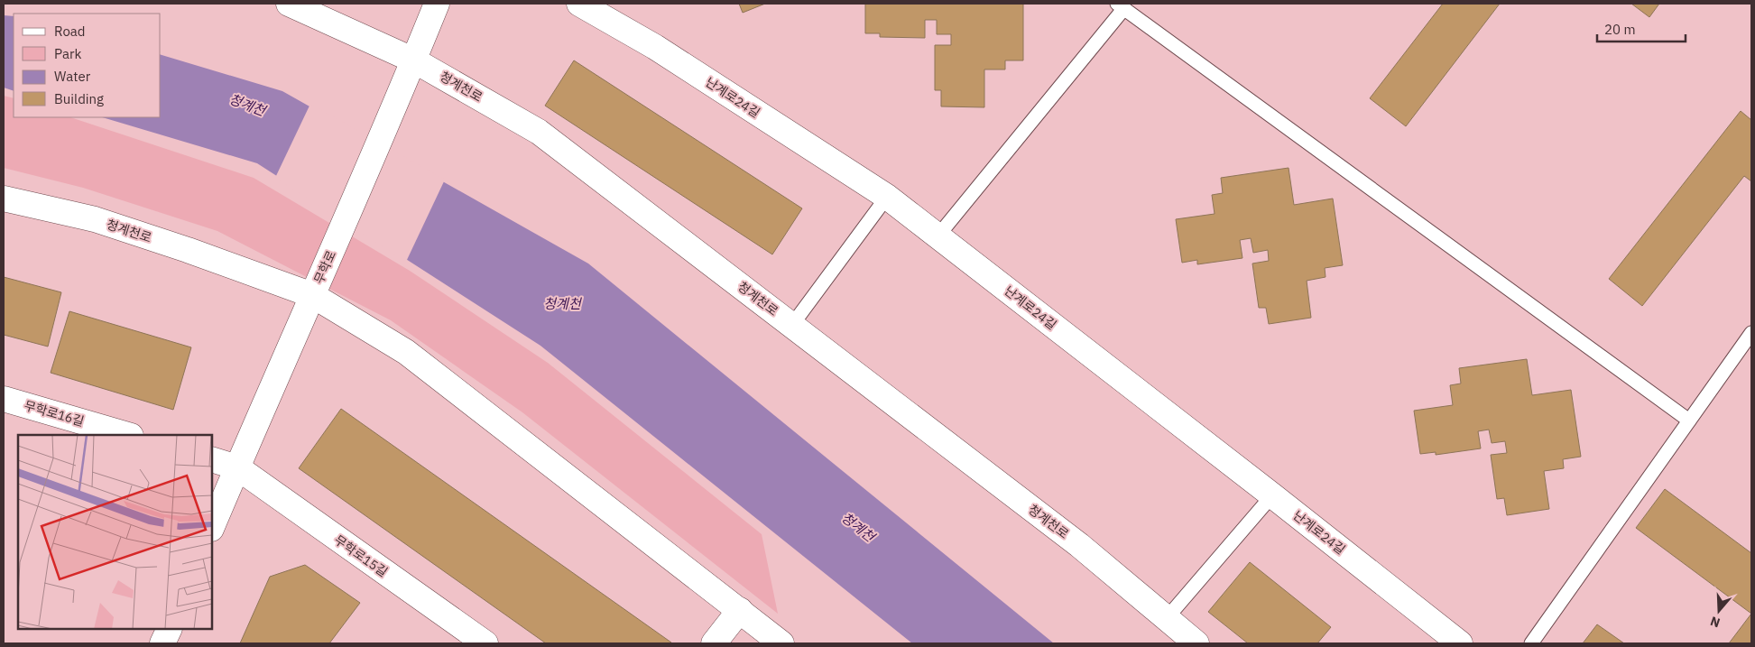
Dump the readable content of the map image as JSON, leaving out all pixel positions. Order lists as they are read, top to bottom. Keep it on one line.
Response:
{"streets":{"main road":["청계천로","난계로24길","무학로","무학로16길","무학로15길"]},"crossings":[["청계천로","무학로"],["무학로","무학로15길"]],"water":["청계천"],"legend":["Road","Park","Water","Building"],"scale_bar":"20 m","north":"bottom"}
